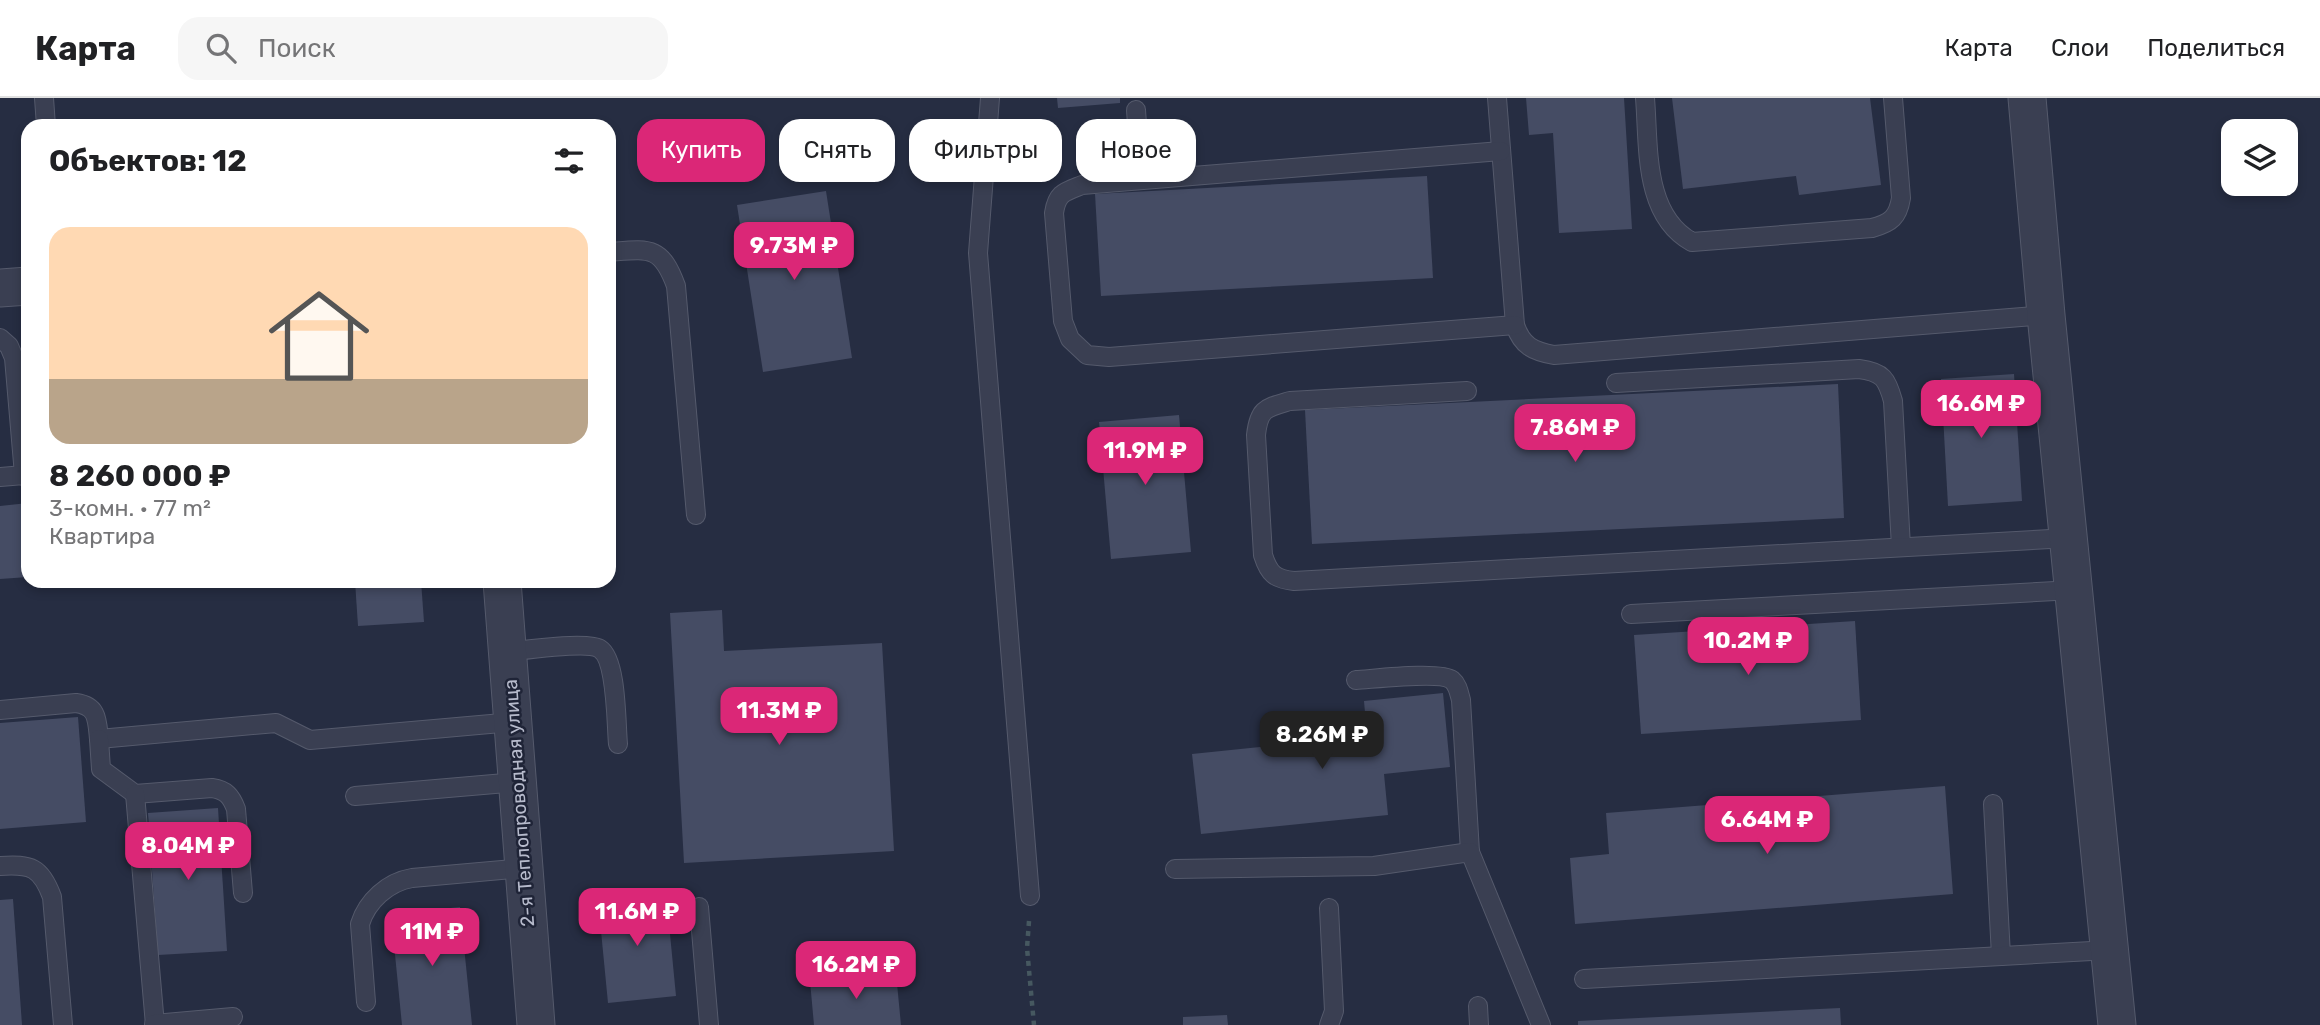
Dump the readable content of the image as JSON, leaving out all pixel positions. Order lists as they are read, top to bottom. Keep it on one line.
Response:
{"streets":{"street":["2-я Теплопроводная улица"]},"page":{"header":"Карта","search":"Поиск","nav":["Карта","Слои","Поделиться"],"chip":["Купить","Снять","Фильтры","Новое"],"heading":"Объектов: 12","list":[{"name":"8 260 000 ₽","note":"3-комн. · 77 m² · Квартира"}],"price":["9.73M ₽","16.6M ₽","7.86M ₽","11.9M ₽","10.2M ₽","11.3M ₽","8.26M ₽","6.64M ₽","8.04M ₽","11.6M ₽","11M ₽","16.2M ₽"]}}
